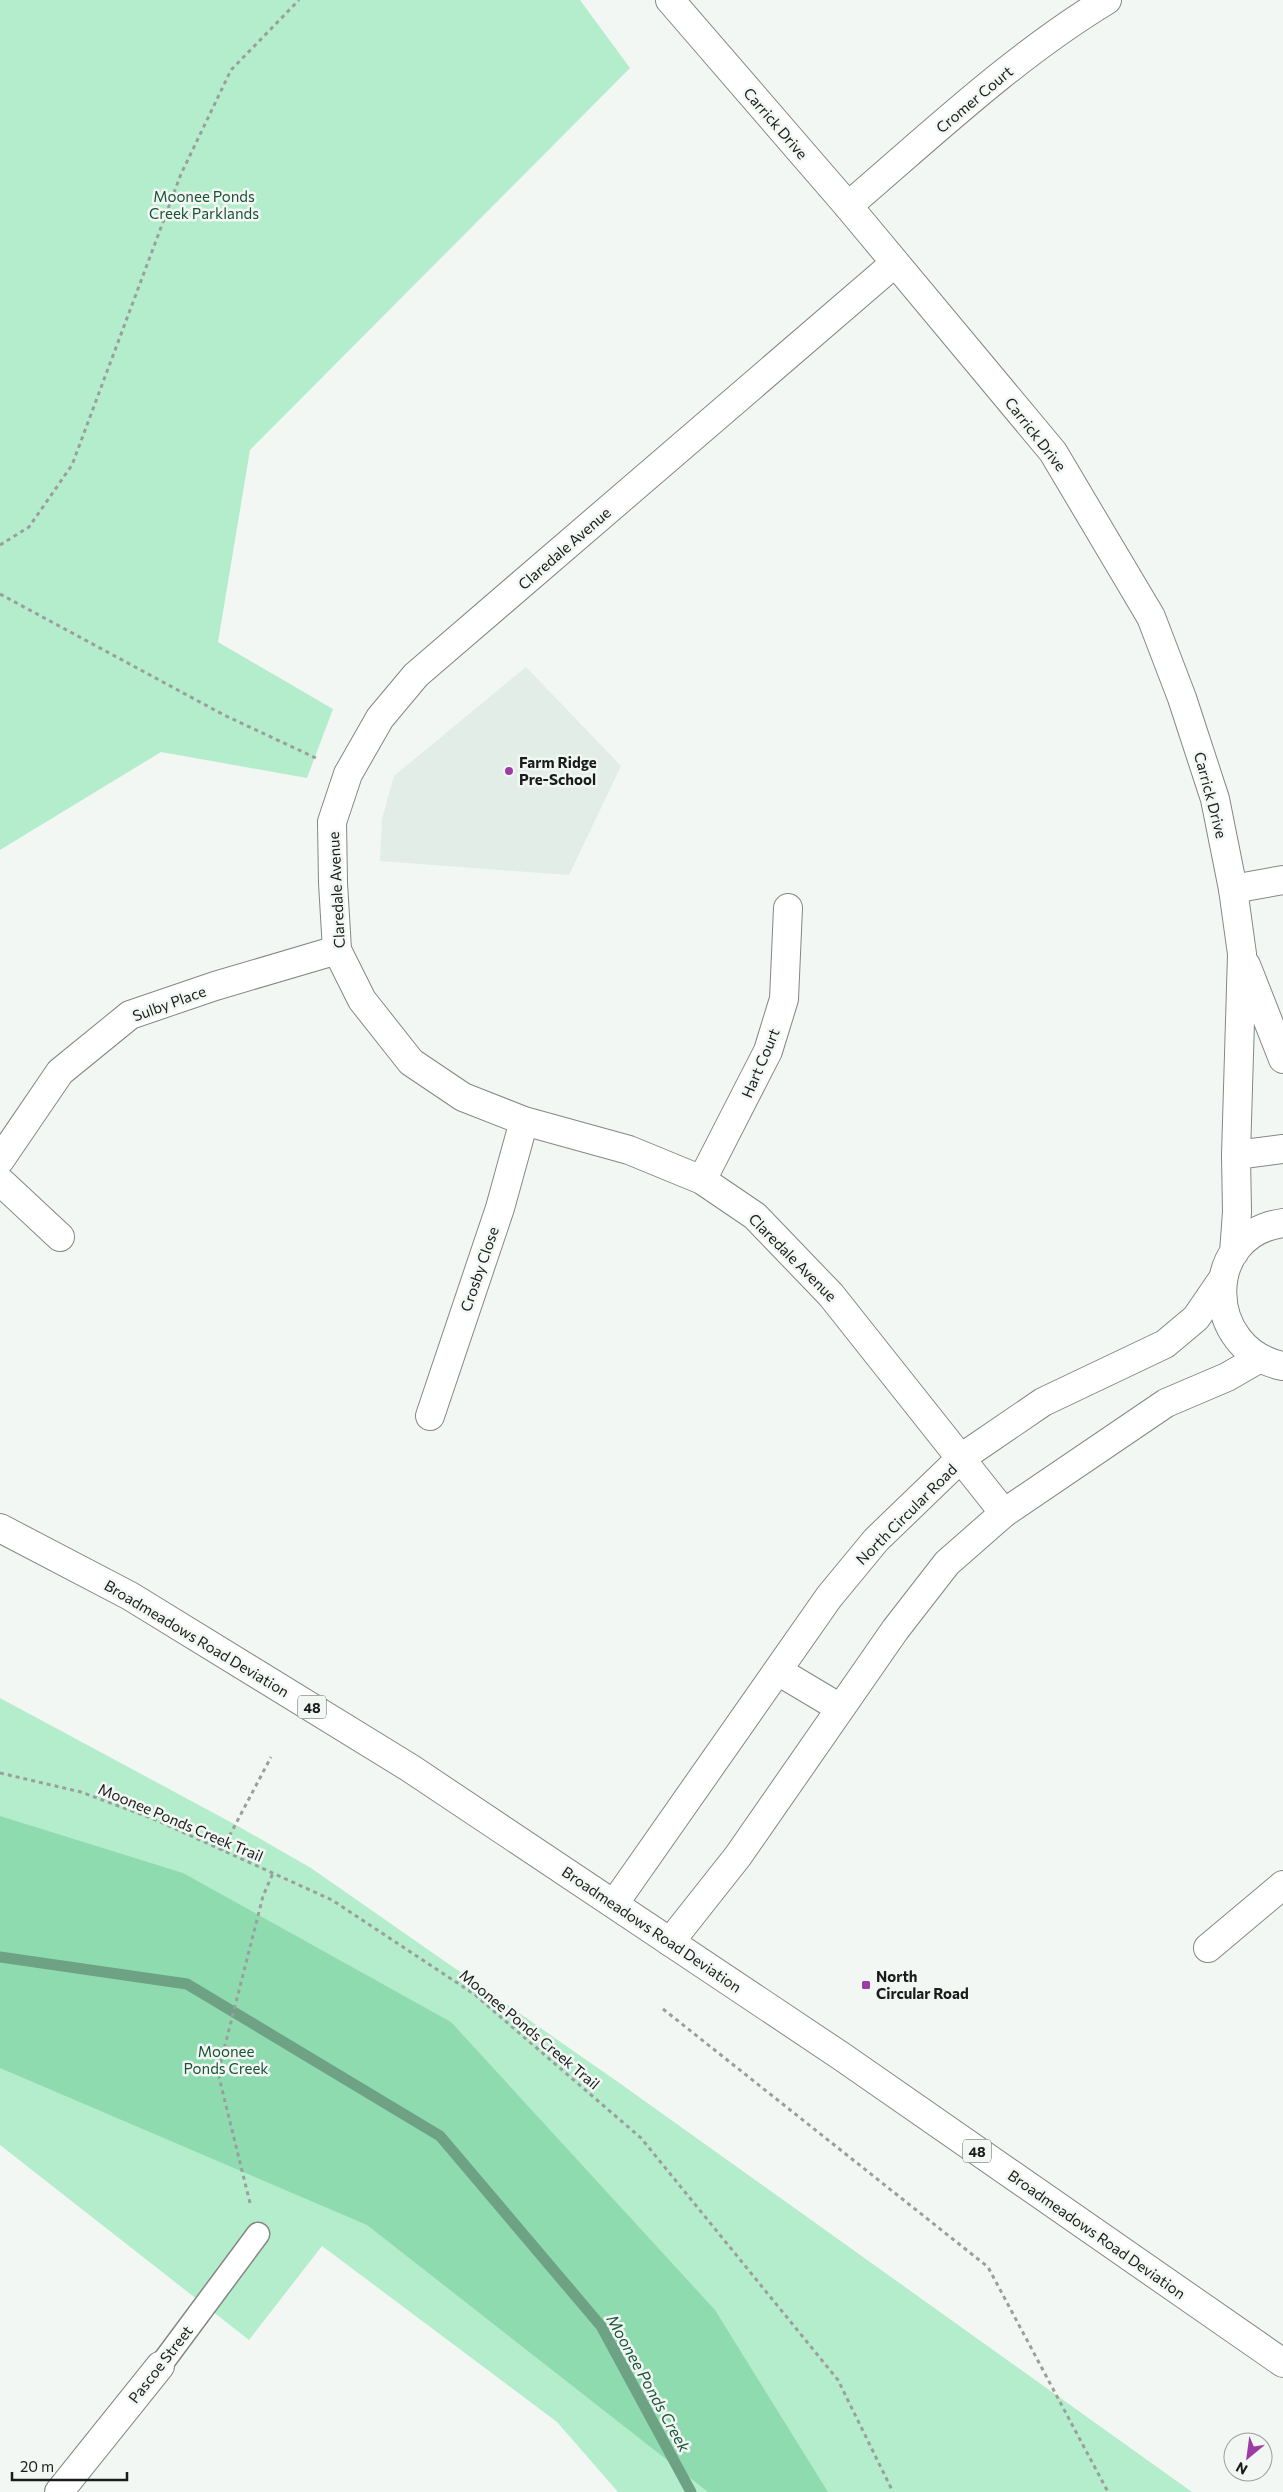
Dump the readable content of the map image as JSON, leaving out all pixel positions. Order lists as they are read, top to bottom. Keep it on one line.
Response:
{"streets":{"street":["Cromer Court","Carrick Drive","Claredale Avenue","Sulby Place","Hart Court","Crosby Close","North Circular Road","Broadmeadows Road Deviation","48","Pascoe Street"],"path":["Moonee Ponds Creek Trail"]},"crossings":[["Cromer Court","Carrick Drive"],["Carrick Drive","Claredale Avenue"],["Claredale Avenue","Sulby Place"],["Claredale Avenue","Hart Court"],["Claredale Avenue","Crosby Close"],["Claredale Avenue","North Circular Road"],["North Circular Road","Broadmeadows Road Deviation"]],"water":["Moonee Ponds Creek"],"parks":["Moonee Ponds Creek Parklands","Moonee Ponds Creek"],"places":{"other":["Farm Ridge Pre-School"],"transit":["North Circular Road"]},"scale_bar":"20 m","north":"bottom left"}
